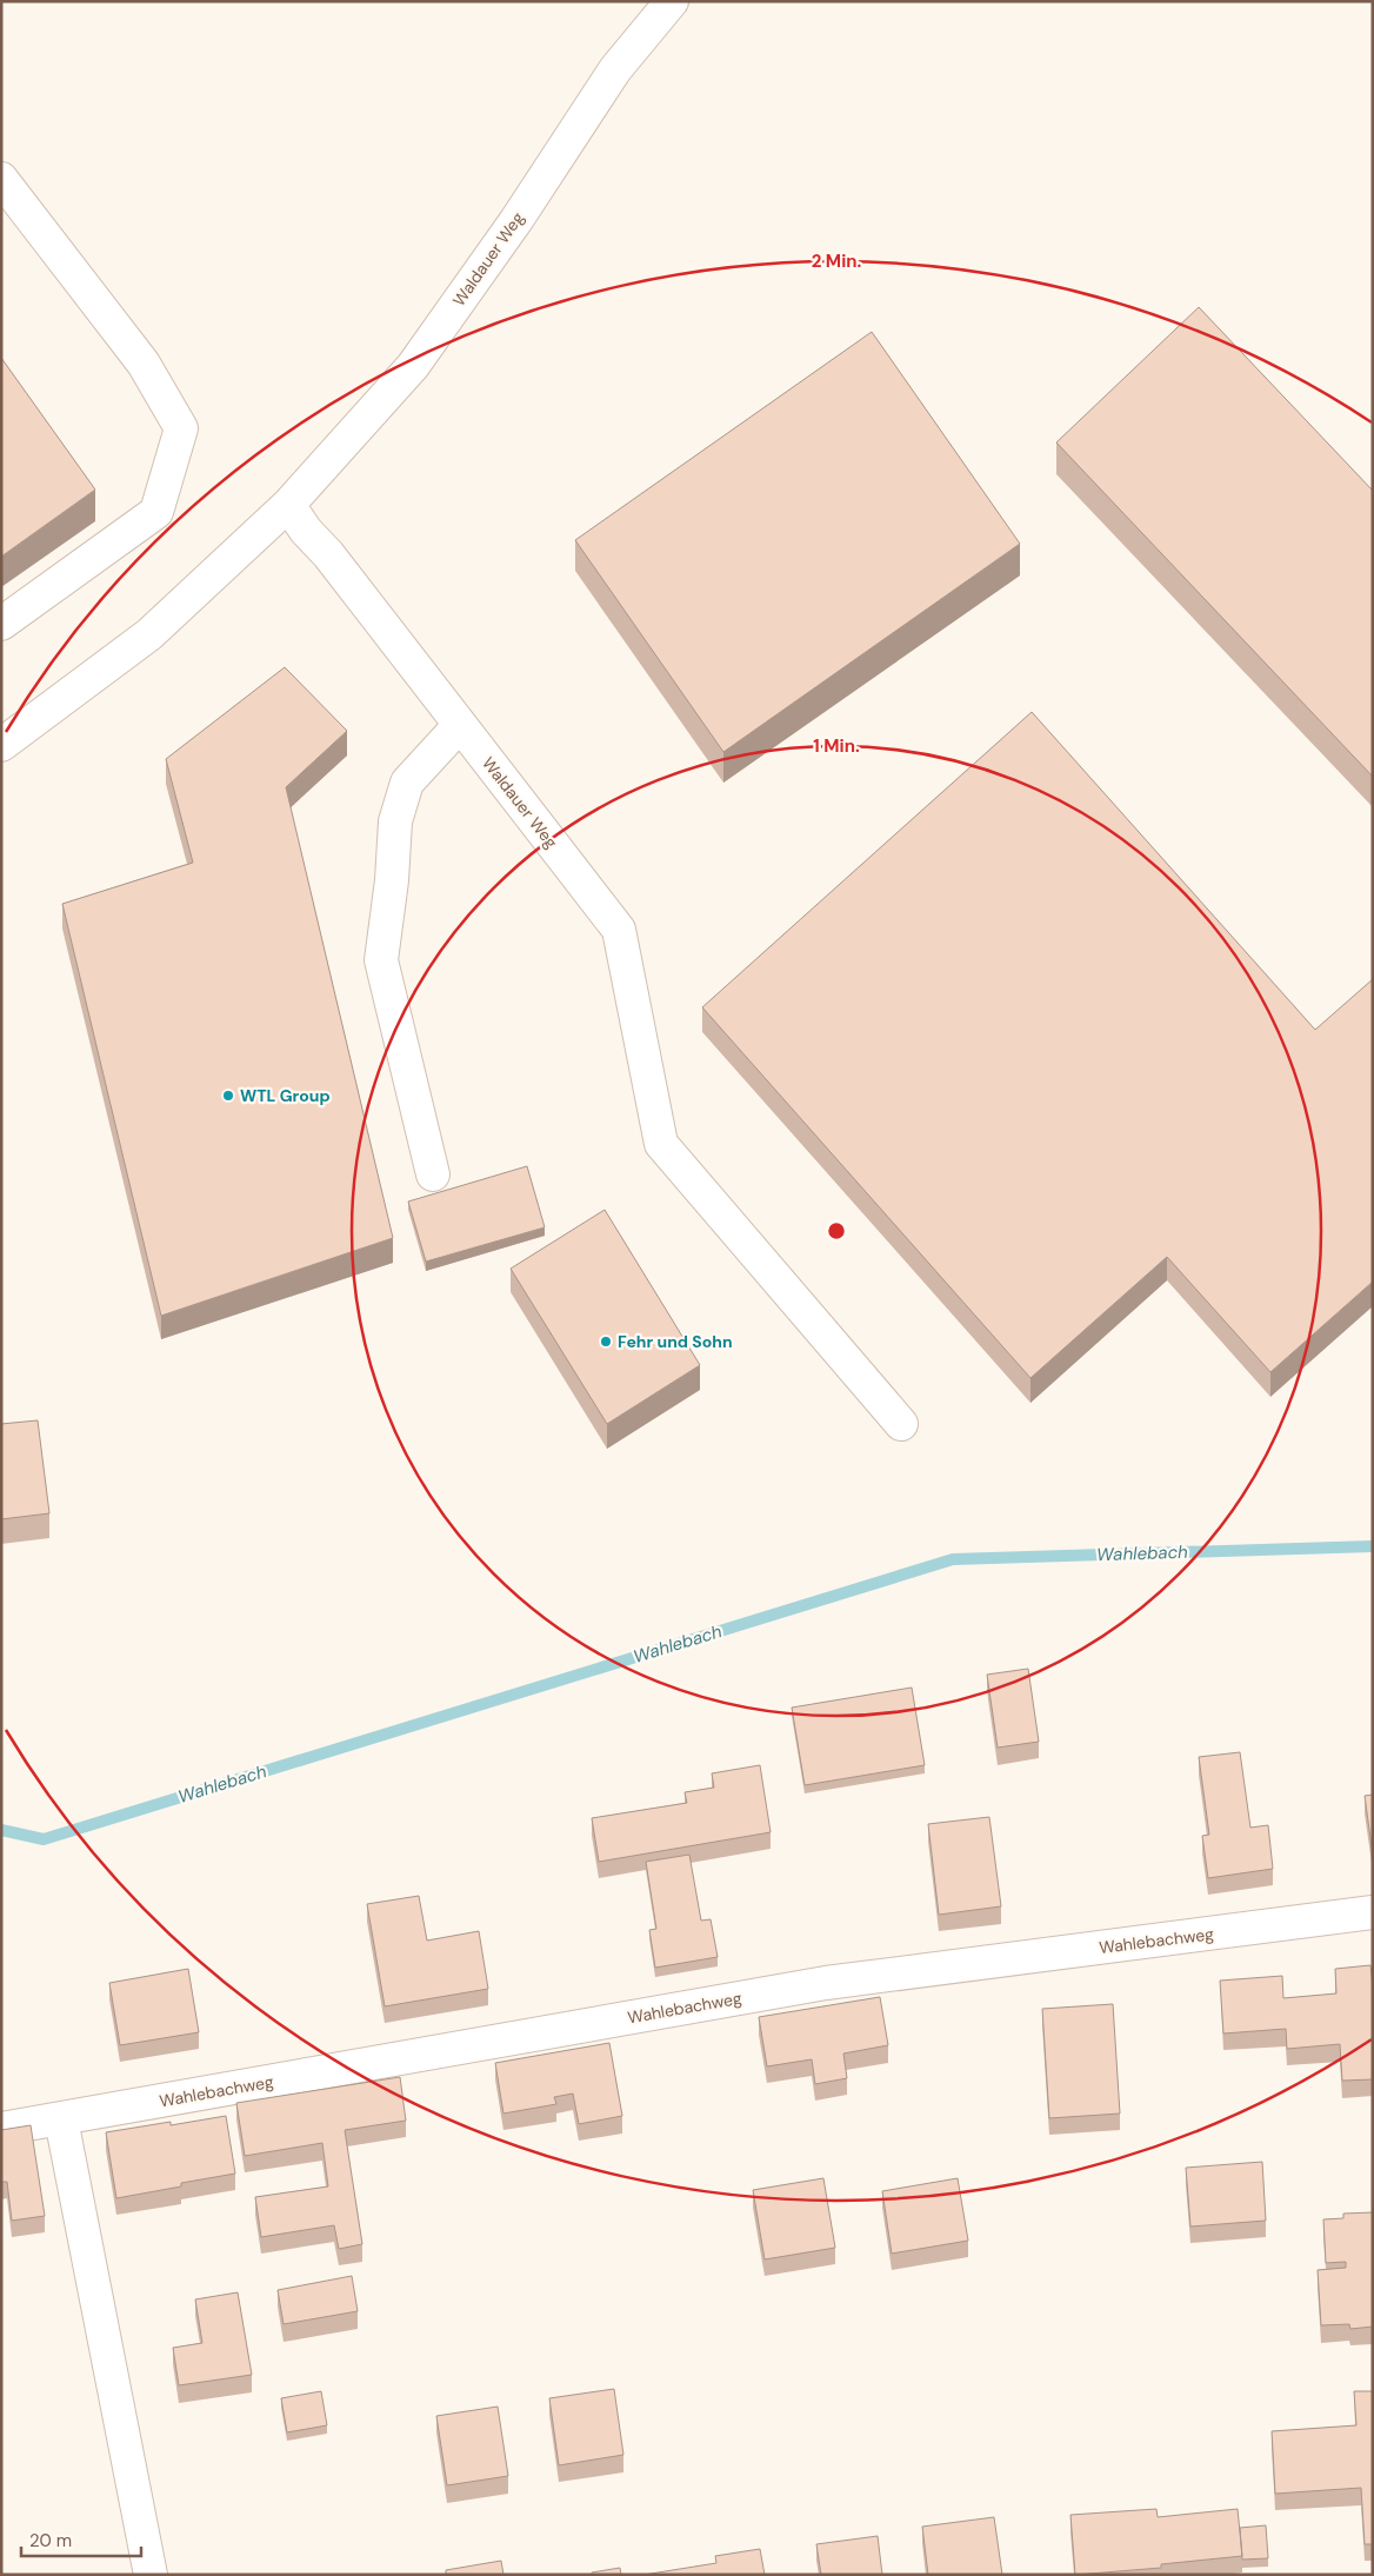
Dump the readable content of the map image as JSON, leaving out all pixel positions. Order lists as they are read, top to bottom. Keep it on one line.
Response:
{"streets":{"street":["Waldauer Weg","Wahlebachweg"]},"water":["Wahlebach"],"places":["WTL Group","Fehr und Sohn"],"scale_bar":"20 m","rings":["2 Min.","1 Min."]}
